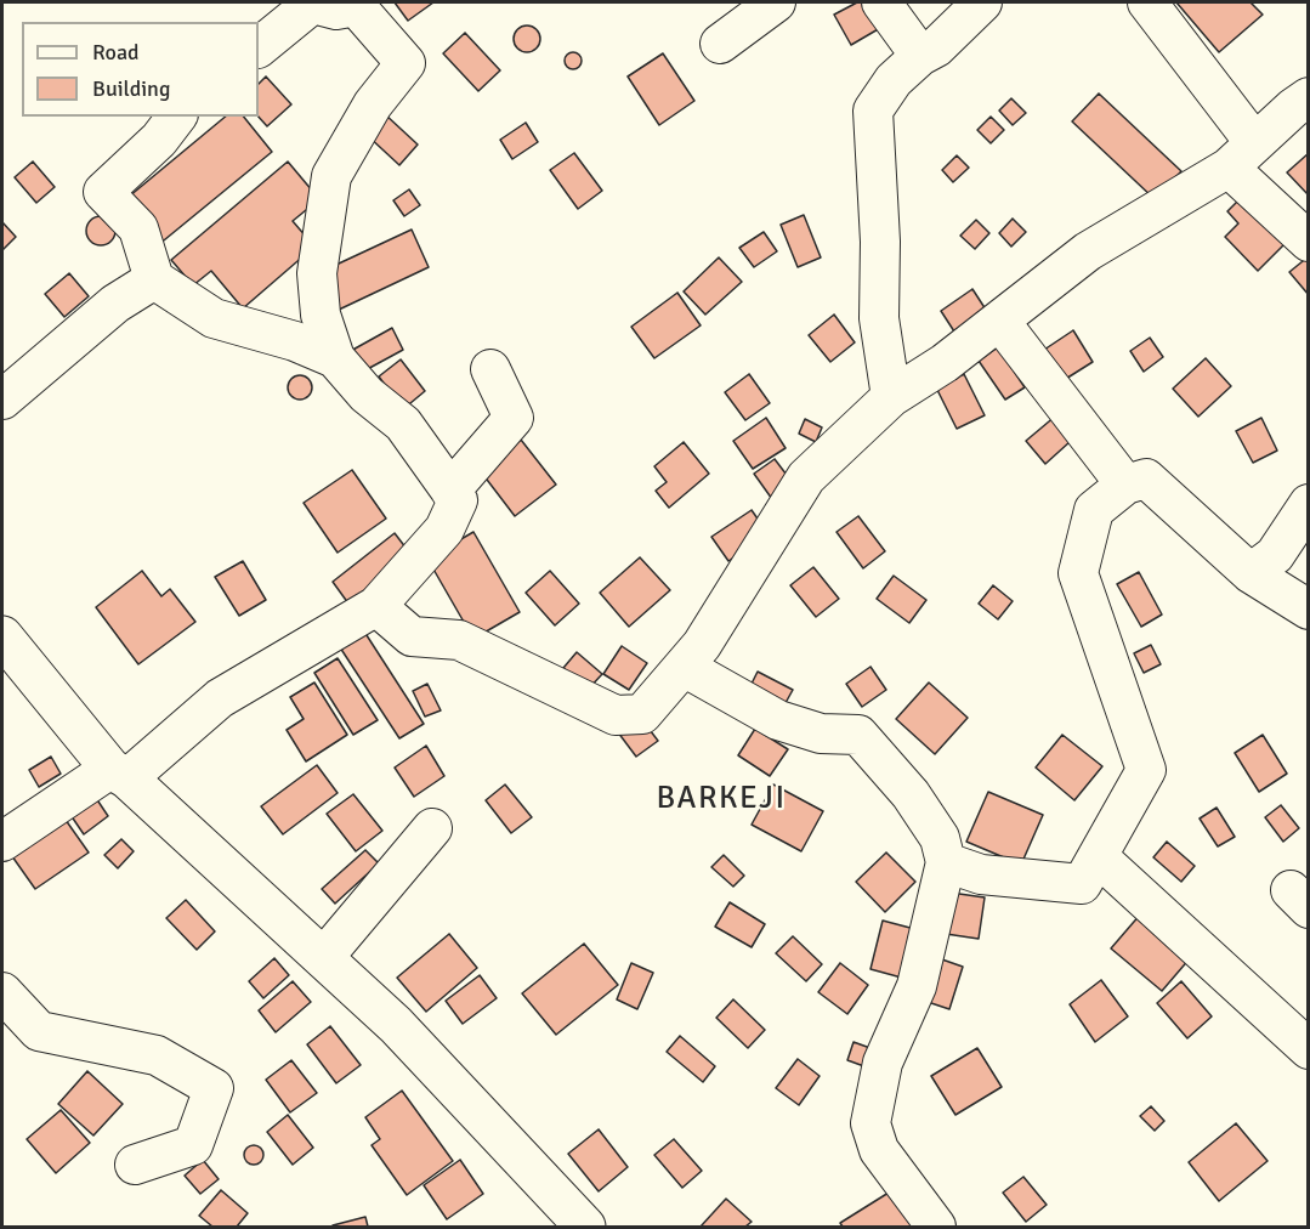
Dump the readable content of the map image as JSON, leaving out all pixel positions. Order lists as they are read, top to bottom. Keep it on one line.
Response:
{"districts":["BARKEJI"],"legend":["Road","Building"]}
